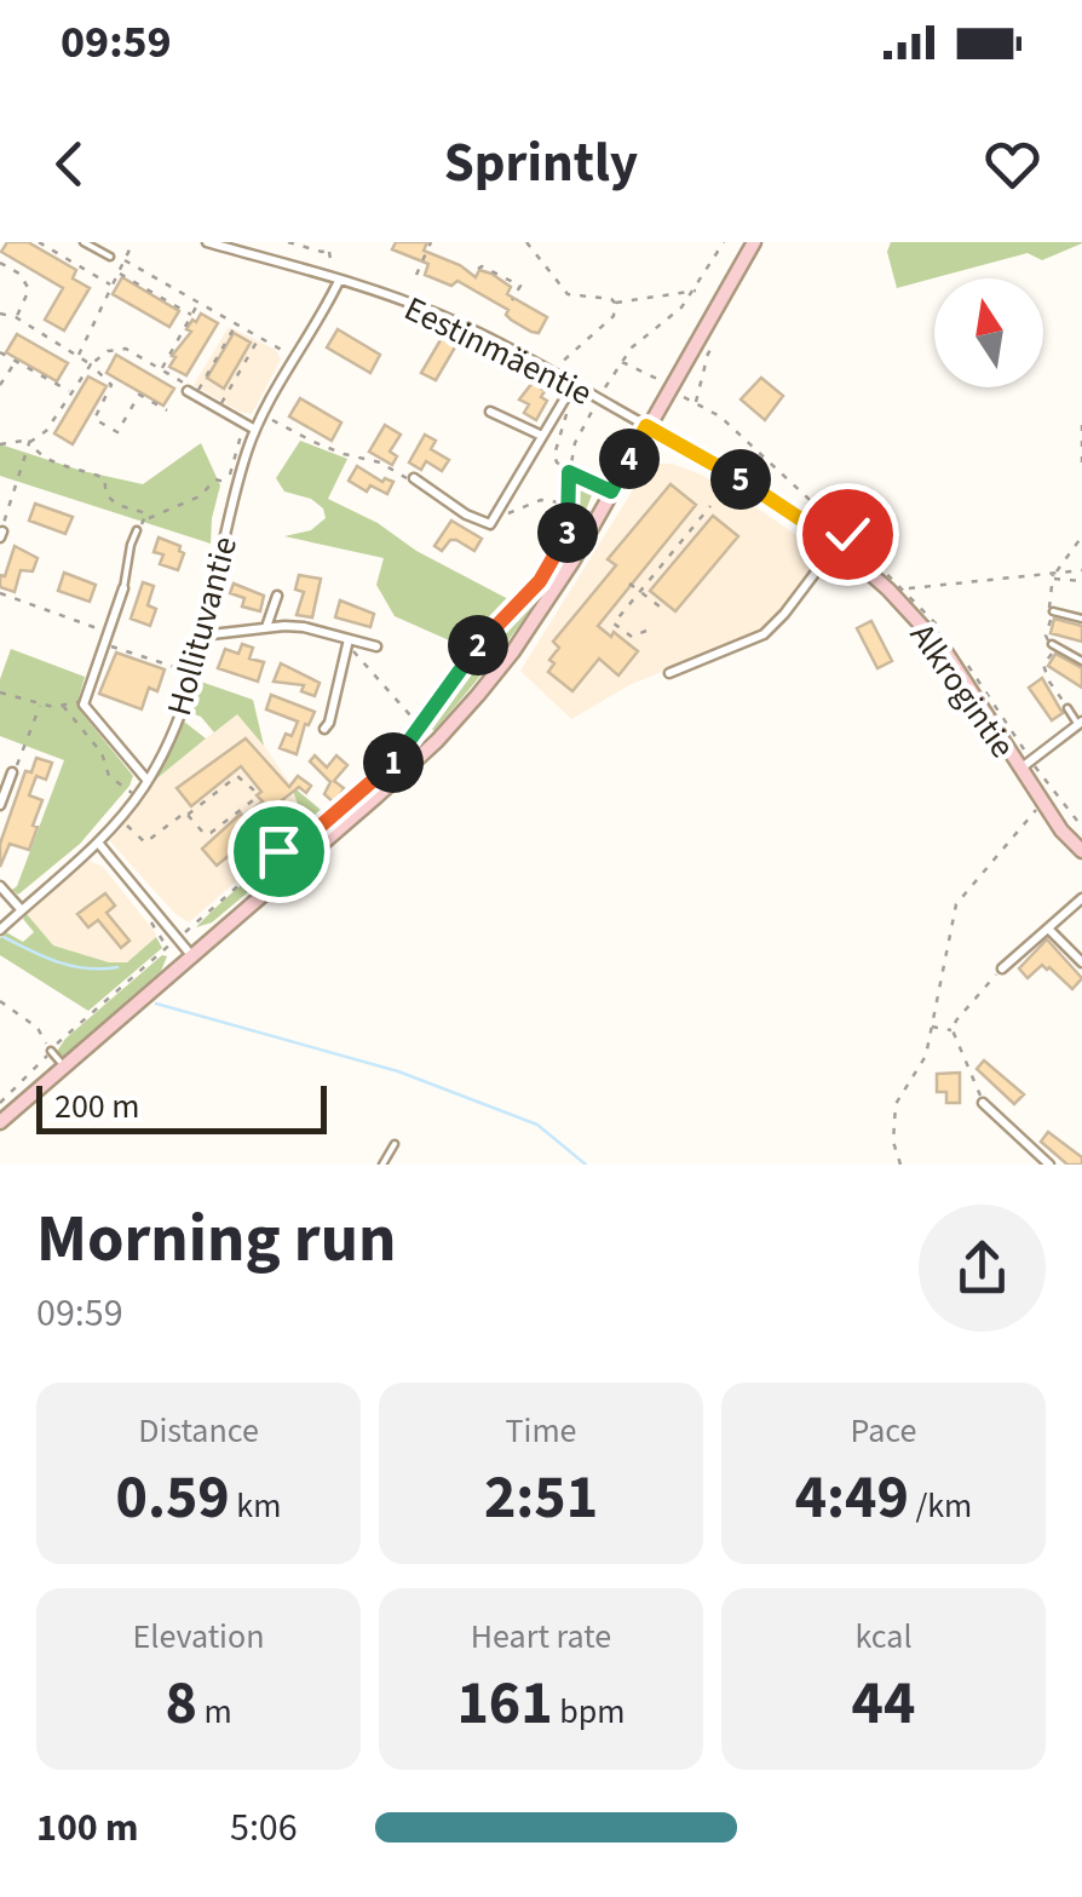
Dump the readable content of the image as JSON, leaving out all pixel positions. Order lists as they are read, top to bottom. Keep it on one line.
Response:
{"streets":{"main road":["Alkrogintie"],"street":["Eestinmäentie","Hollituvantie"]},"crossings":[["Eestinmäentie","Hollituvantie"],["Eestinmäentie","Alkrogintie"]],"scale_bar":"200 m","north":"top","page":{"status":"09:59","header":"Sprintly","pins":["4","5","3","2","1"],"scale":"200 m","heading":["Morning run","09:59"],"stats":[["Distance","0.59 km"],["Time","2:51"],["Pace","4:49 /km"],["Elevation","8 m"],["Heart rate","161 bpm"],["kcal","44"]],"list":[{"name":"100 m","note":"5:06"}]}}
